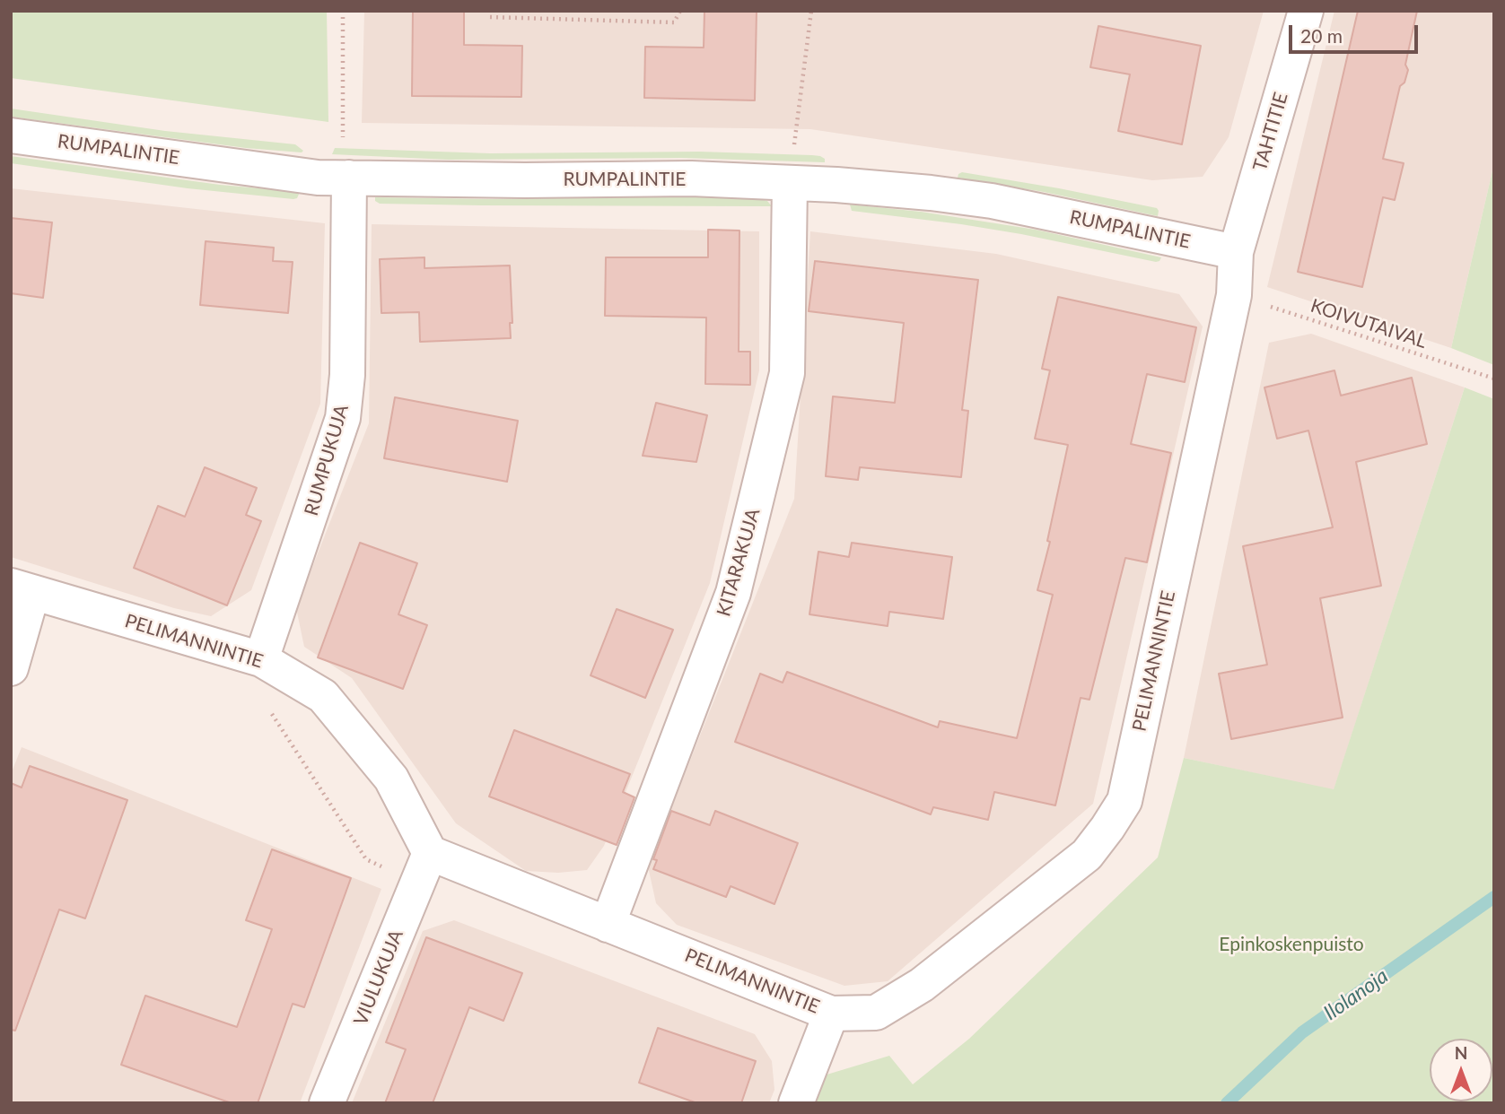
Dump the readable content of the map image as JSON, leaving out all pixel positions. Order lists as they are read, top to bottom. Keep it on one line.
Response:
{"streets":{"street":["TAHTITIE","RUMPALINTIE","RUMPUKUJA","KITARAKUJA","PELIMANNINTIE","VIULUKUJA"],"path":["KOIVUTAIVAL"]},"crossings":[["TAHTITIE","RUMPALINTIE"],["TAHTITIE","PELIMANNINTIE"],["RUMPALINTIE","RUMPUKUJA"],["RUMPALINTIE","KITARAKUJA"],["RUMPALINTIE","PELIMANNINTIE"],["KOIVUTAIVAL","PELIMANNINTIE"],["RUMPUKUJA","PELIMANNINTIE"],["KITARAKUJA","PELIMANNINTIE"],["PELIMANNINTIE","VIULUKUJA"]],"water":["Ilolanoja"],"parks":["Epinkoskenpuisto"],"scale_bar":"20 m","north":"top"}
